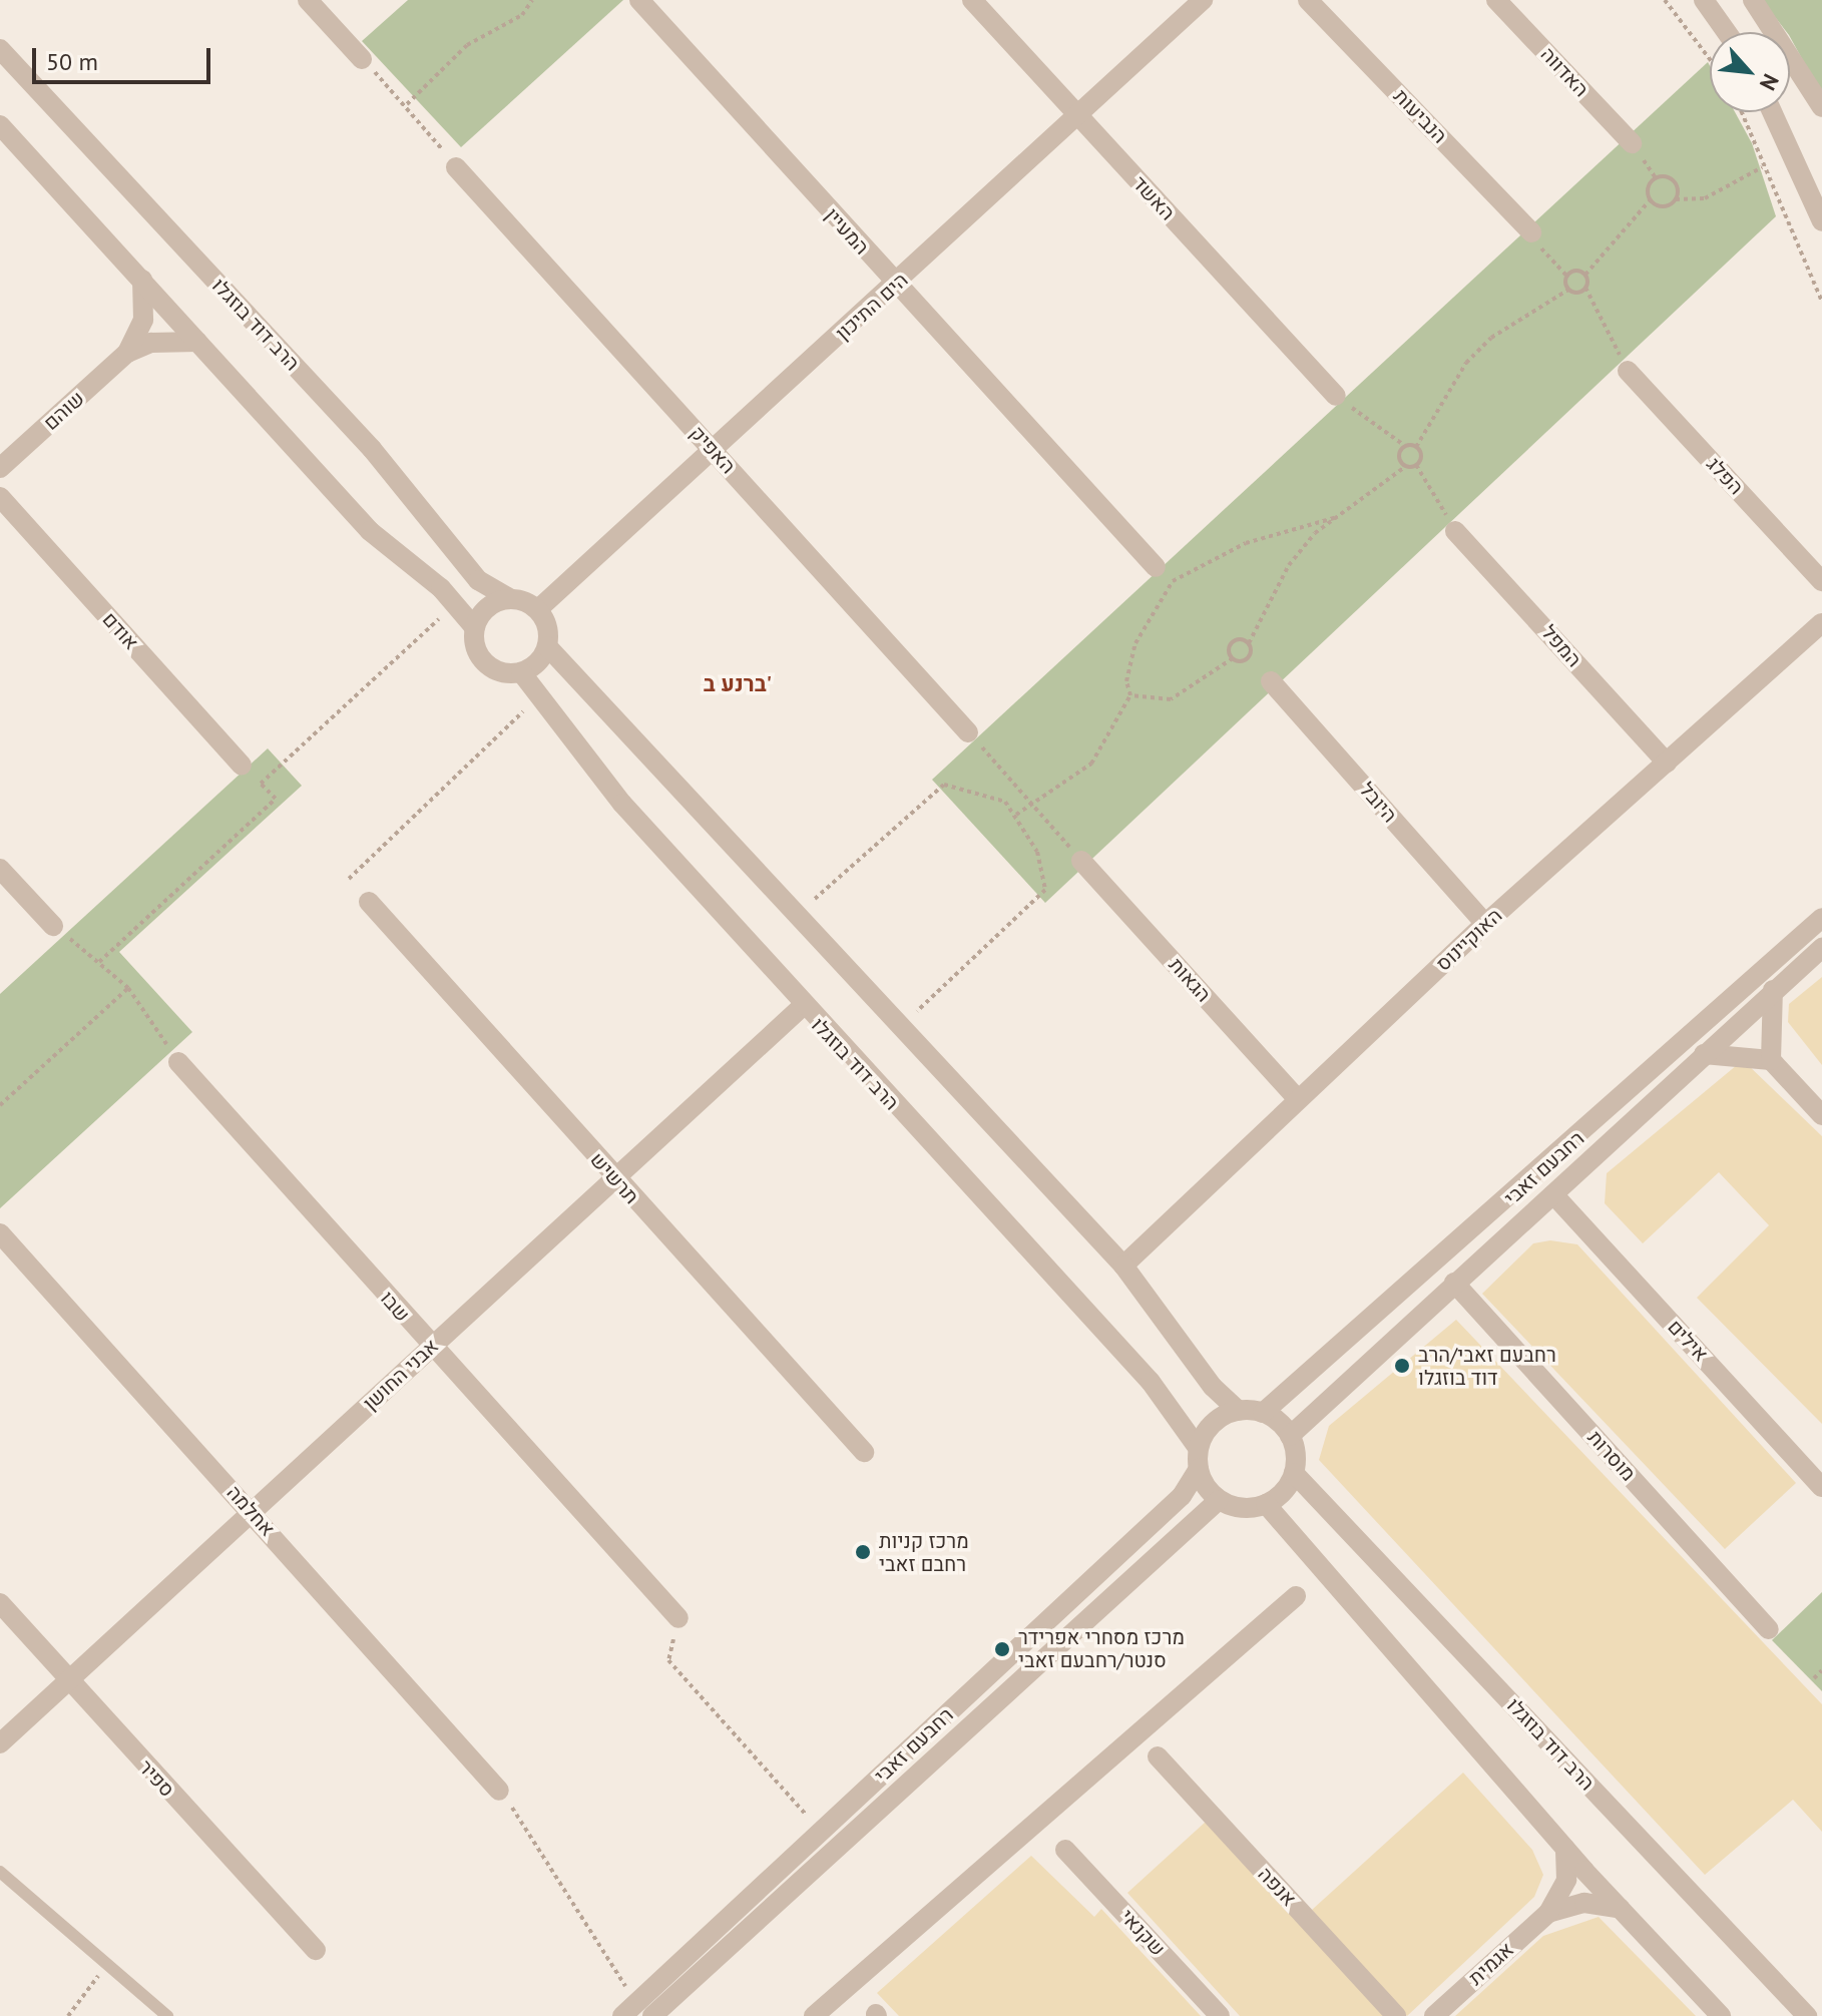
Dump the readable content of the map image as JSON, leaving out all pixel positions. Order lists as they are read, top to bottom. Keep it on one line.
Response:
{"streets":{"street":["האדווה","הנביעות","האשד","המעיין","הים התיכון","הרב דוד בוזגלו","שוהם","האפיק","הפלג","אודם","המפל","היובל","האוקיינוס","הגאות","רחבעם זאבי","תרשיש","שבו","אילים","אבני החושן","מוסרות","אחלמה","ספיר","אנפה","שקנאי","אגמית"]},"crossings":[["האשד","הים התיכון"],["המעיין","הים התיכון"],["הים התיכון","הרב דוד בוזגלו"],["הים התיכון","האפיק"],["הרב דוד בוזגלו","רחבעם זאבי"],["הרב דוד בוזגלו","אבני החושן"],["המפל","האוקיינוס"],["היובל","האוקיינוס"],["האוקיינוס","הגאות"],["רחבעם זאבי","אילים"],["רחבעם זאבי","מוסרות"],["תרשיש","אבני החושן"],["שבו","אבני החושן"],["אבני החושן","אחלמה"],["אבני החושן","ספיר"]],"districts":["ברנע ב'"],"places":["רחבעם זאבי/הרב דוד בוזגלו","מרכז קניות רחבם זאבי","מרכז מסחרי אפרידר סנטר/רחבעם זאבי"],"scale_bar":"50 m","north":"bottom right"}
